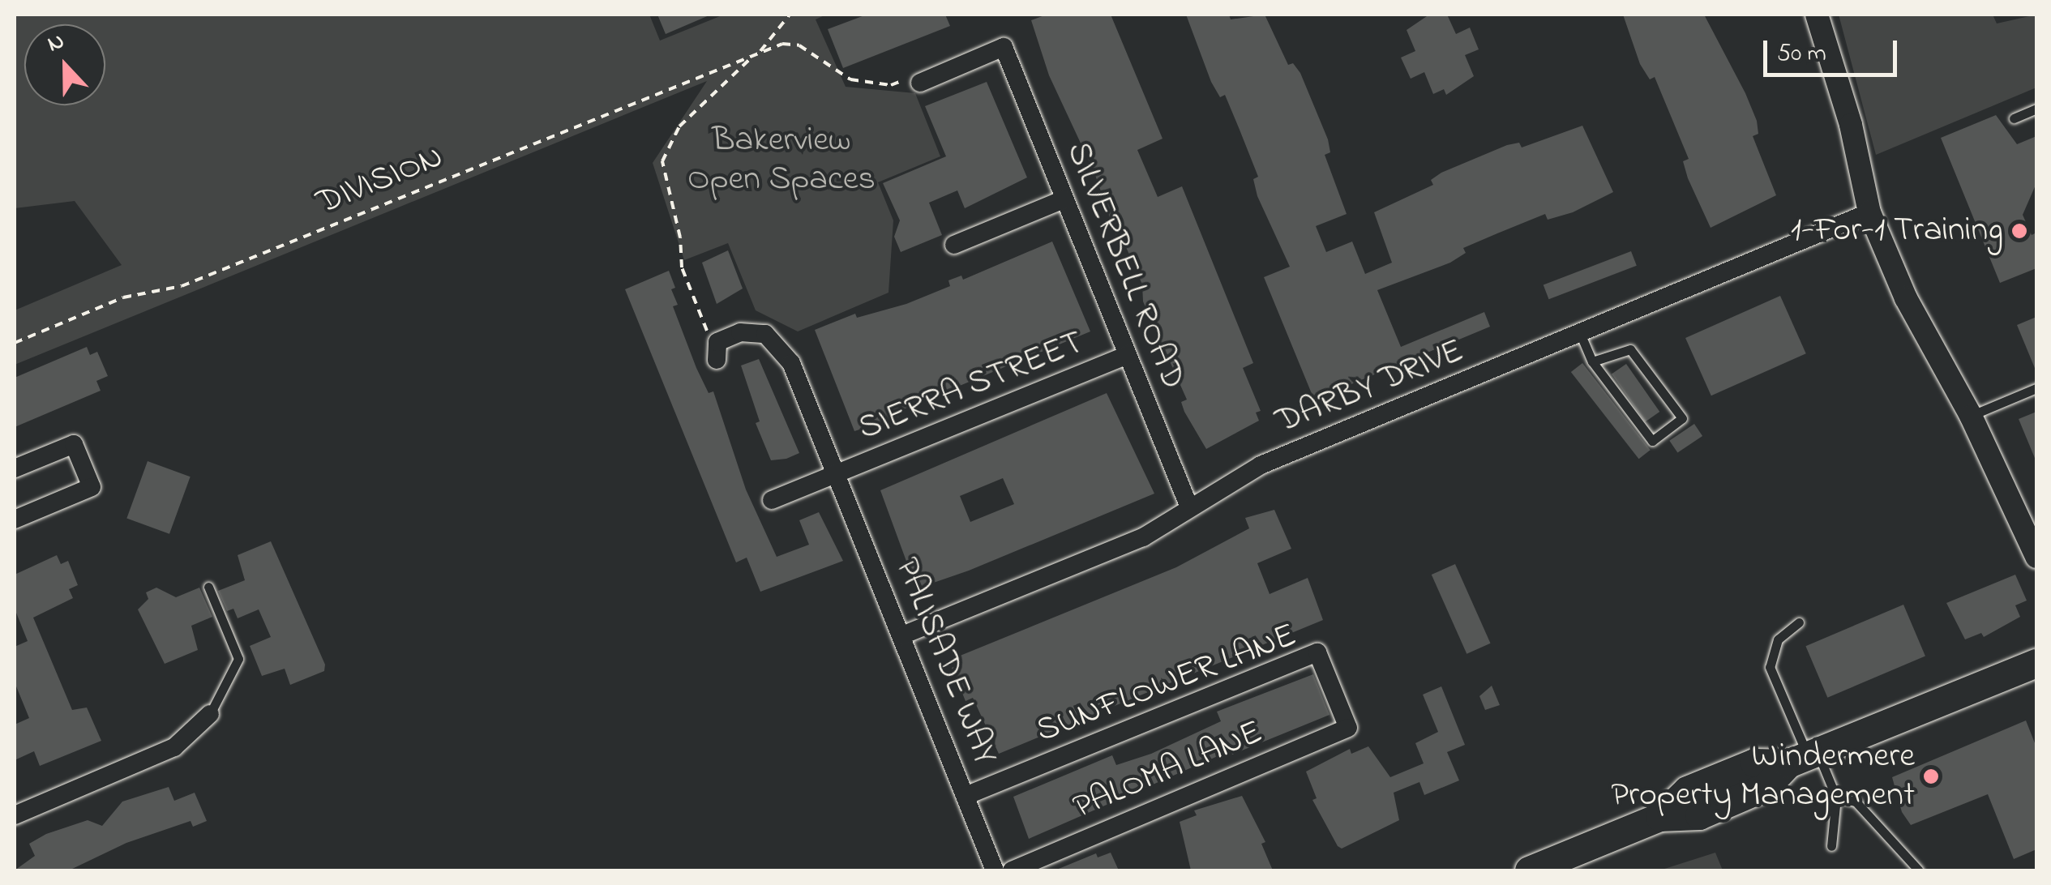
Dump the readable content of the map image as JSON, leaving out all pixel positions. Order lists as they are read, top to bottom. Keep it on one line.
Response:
{"streets":{"street":["SILVERBELL ROAD","SIERRA STREET","DARBY DRIVE","PALISADE WAY","SUNFLOWER LANE","PALOMA LANE"],"path":["DIVISION"]},"crossings":[["DIVISION","SILVERBELL ROAD"],["DIVISION","PALISADE WAY"],["SILVERBELL ROAD","SIERRA STREET"],["SILVERBELL ROAD","DARBY DRIVE"],["SIERRA STREET","PALISADE WAY"],["DARBY DRIVE","PALISADE WAY"],["PALISADE WAY","SUNFLOWER LANE"],["SUNFLOWER LANE","PALOMA LANE"]],"parks":["Bakerview Open Spaces"],"places":["1-For-1 Training","Windermere Property Management"],"scale_bar":"50 m","north":"top"}
